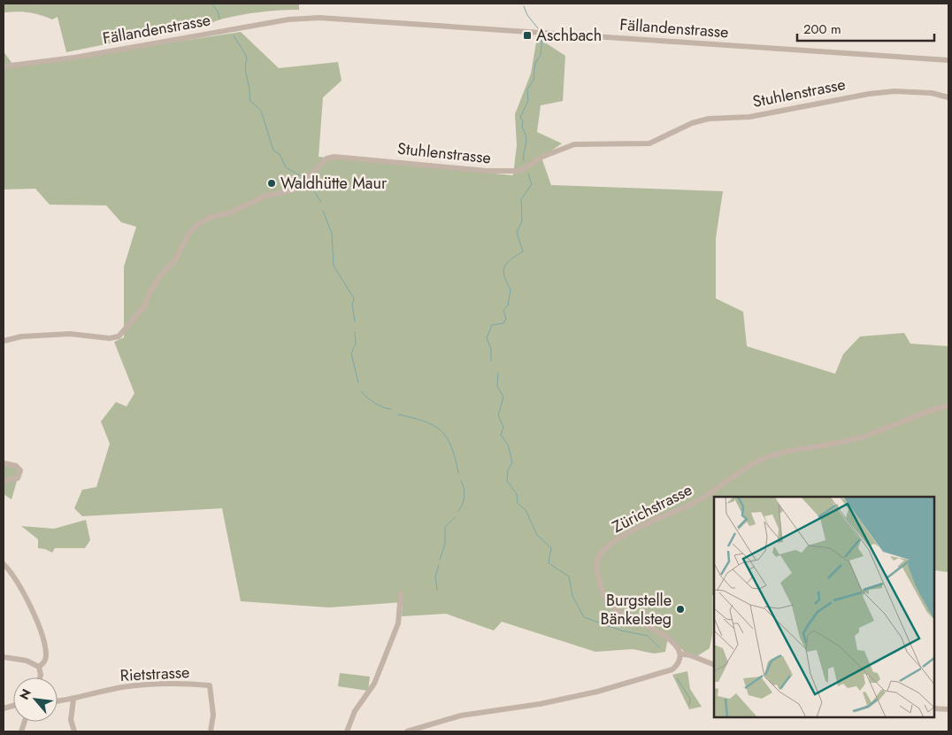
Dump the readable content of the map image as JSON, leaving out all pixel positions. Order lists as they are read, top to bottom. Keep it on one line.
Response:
{"streets":{"street":["Fällandenstrasse","Stuhlenstrasse","Zürichstrasse","Rietstrasse"]},"places":{"transit":["Aschbach"],"other":["Waldhütte Maur","Burgstelle Bänkelsteg"]},"scale_bar":"200 m","north":"top left"}
